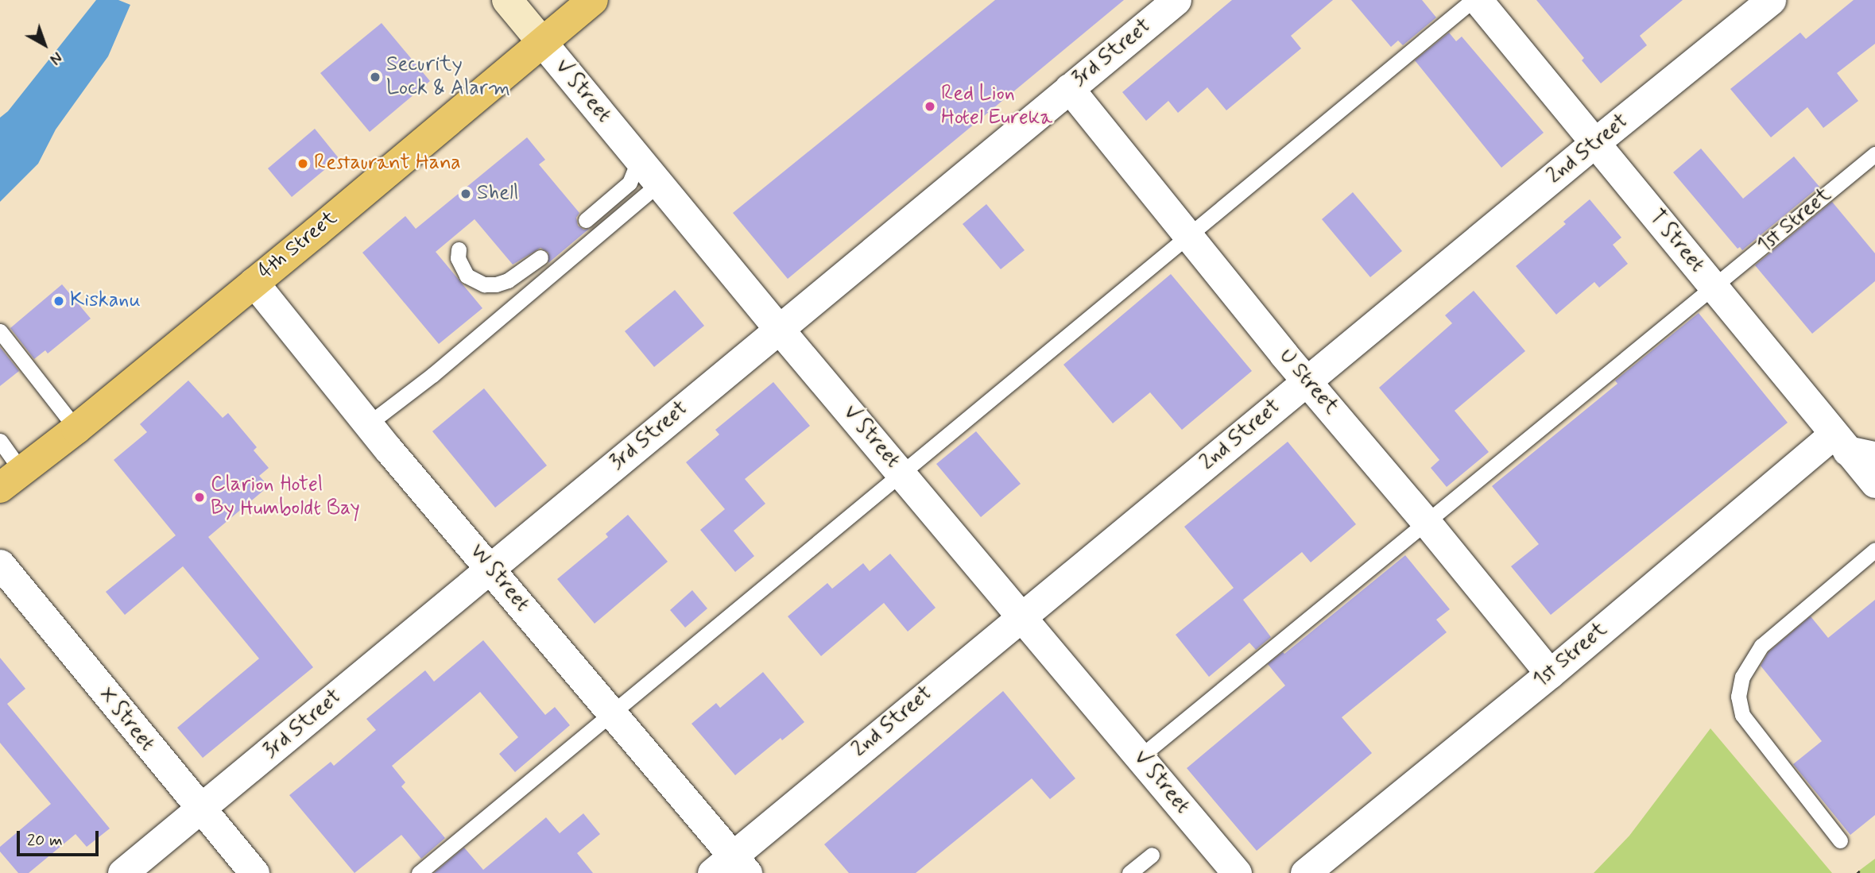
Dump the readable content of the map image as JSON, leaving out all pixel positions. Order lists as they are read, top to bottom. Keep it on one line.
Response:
{"streets":{"highway":["4th Street"],"main road":["V Street"],"street":["3rd Street","2nd Street","1st Street","T Street","U Street","W Street","X Street"]},"crossings":[["3rd Street","V Street"],["3rd Street","U Street"],["3rd Street","W Street"],["3rd Street","X Street"],["V Street","2nd Street"],["V Street","1st Street"],["V Street","4th Street"],["2nd Street","T Street"],["2nd Street","U Street"],["2nd Street","W Street"],["1st Street","T Street"],["1st Street","U Street"],["4th Street","W Street"]],"places":["Security Lock & Alarm","Red Lion Hotel Eureka","Restaurant Hana","Shell","Kiskanu","Clarion Hotel By Humboldt Bay"],"scale_bar":"20 m","north":"bottom right"}
